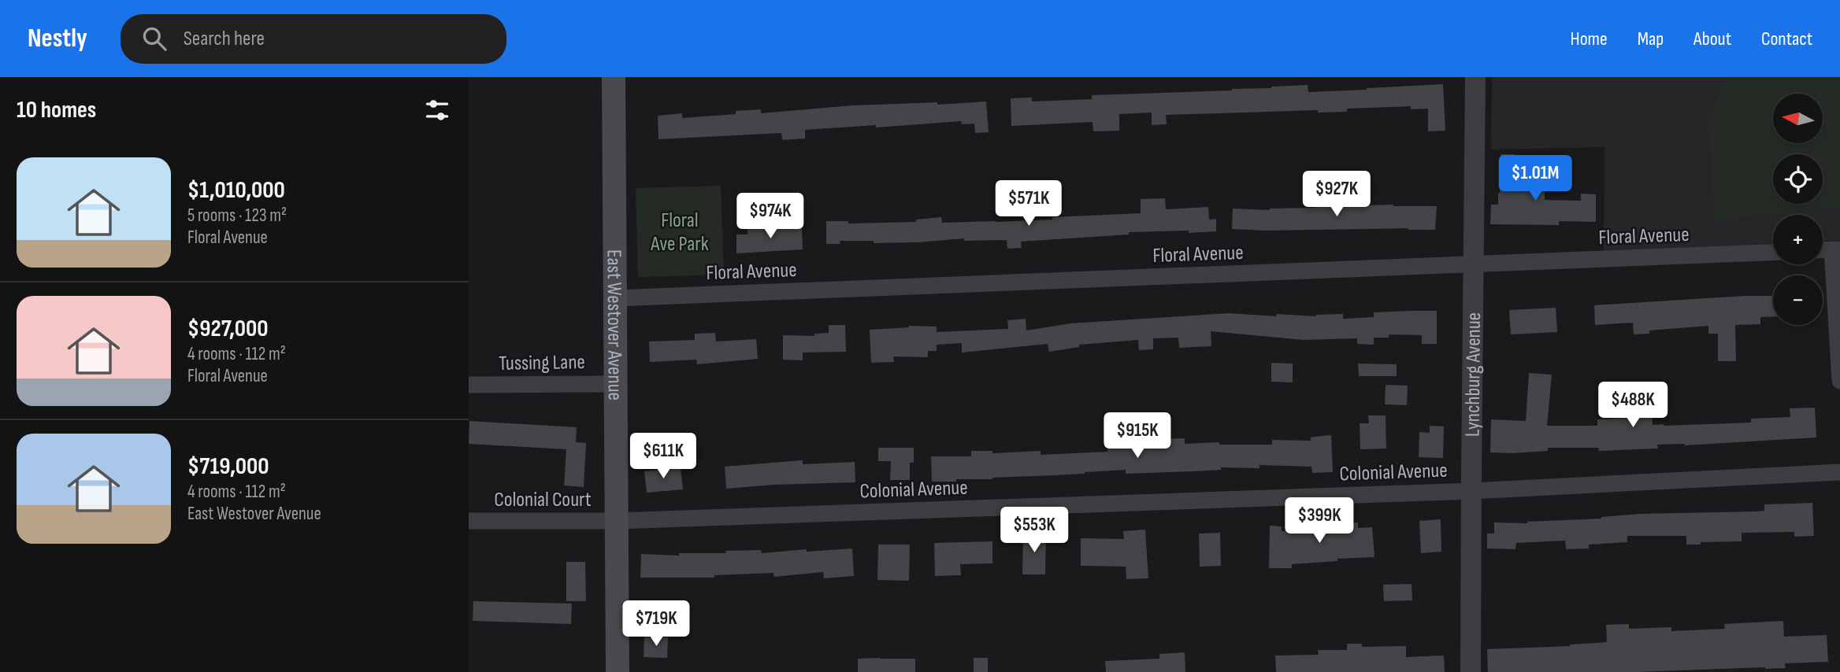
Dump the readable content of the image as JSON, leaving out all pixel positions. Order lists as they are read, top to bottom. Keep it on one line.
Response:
{"streets":{"main road":["East Westover Avenue"],"street":["Floral Avenue","Tussing Lane","Lynchburg Avenue","Colonial Avenue","Colonial Court"]},"crossings":[["Floral Avenue","East Westover Avenue"],["Floral Avenue","Lynchburg Avenue"],["East Westover Avenue","Tussing Lane"],["East Westover Avenue","Colonial Avenue"],["East Westover Avenue","Colonial Court"],["Lynchburg Avenue","Colonial Avenue"],["Colonial Avenue","Colonial Court"]],"parks":["Floral Ave Park"],"north":"left","page":{"header":"Nestly","search":"Search here","nav":["Home","Map","About","Contact"],"heading":"10 homes","map_buttons":["+","−"],"list":[{"name":"$1,010,000","note":"5 rooms · 123 m² · Floral Avenue"},{"name":"$927,000","note":"4 rooms · 112 m² · Floral Avenue"},{"name":"$719,000","note":"4 rooms · 112 m² · East Westover Avenue"}],"price":["$1.01M","$927K","$571K","$974K","$488K","$915K","$611K","$399K","$553K","$719K"]}}
